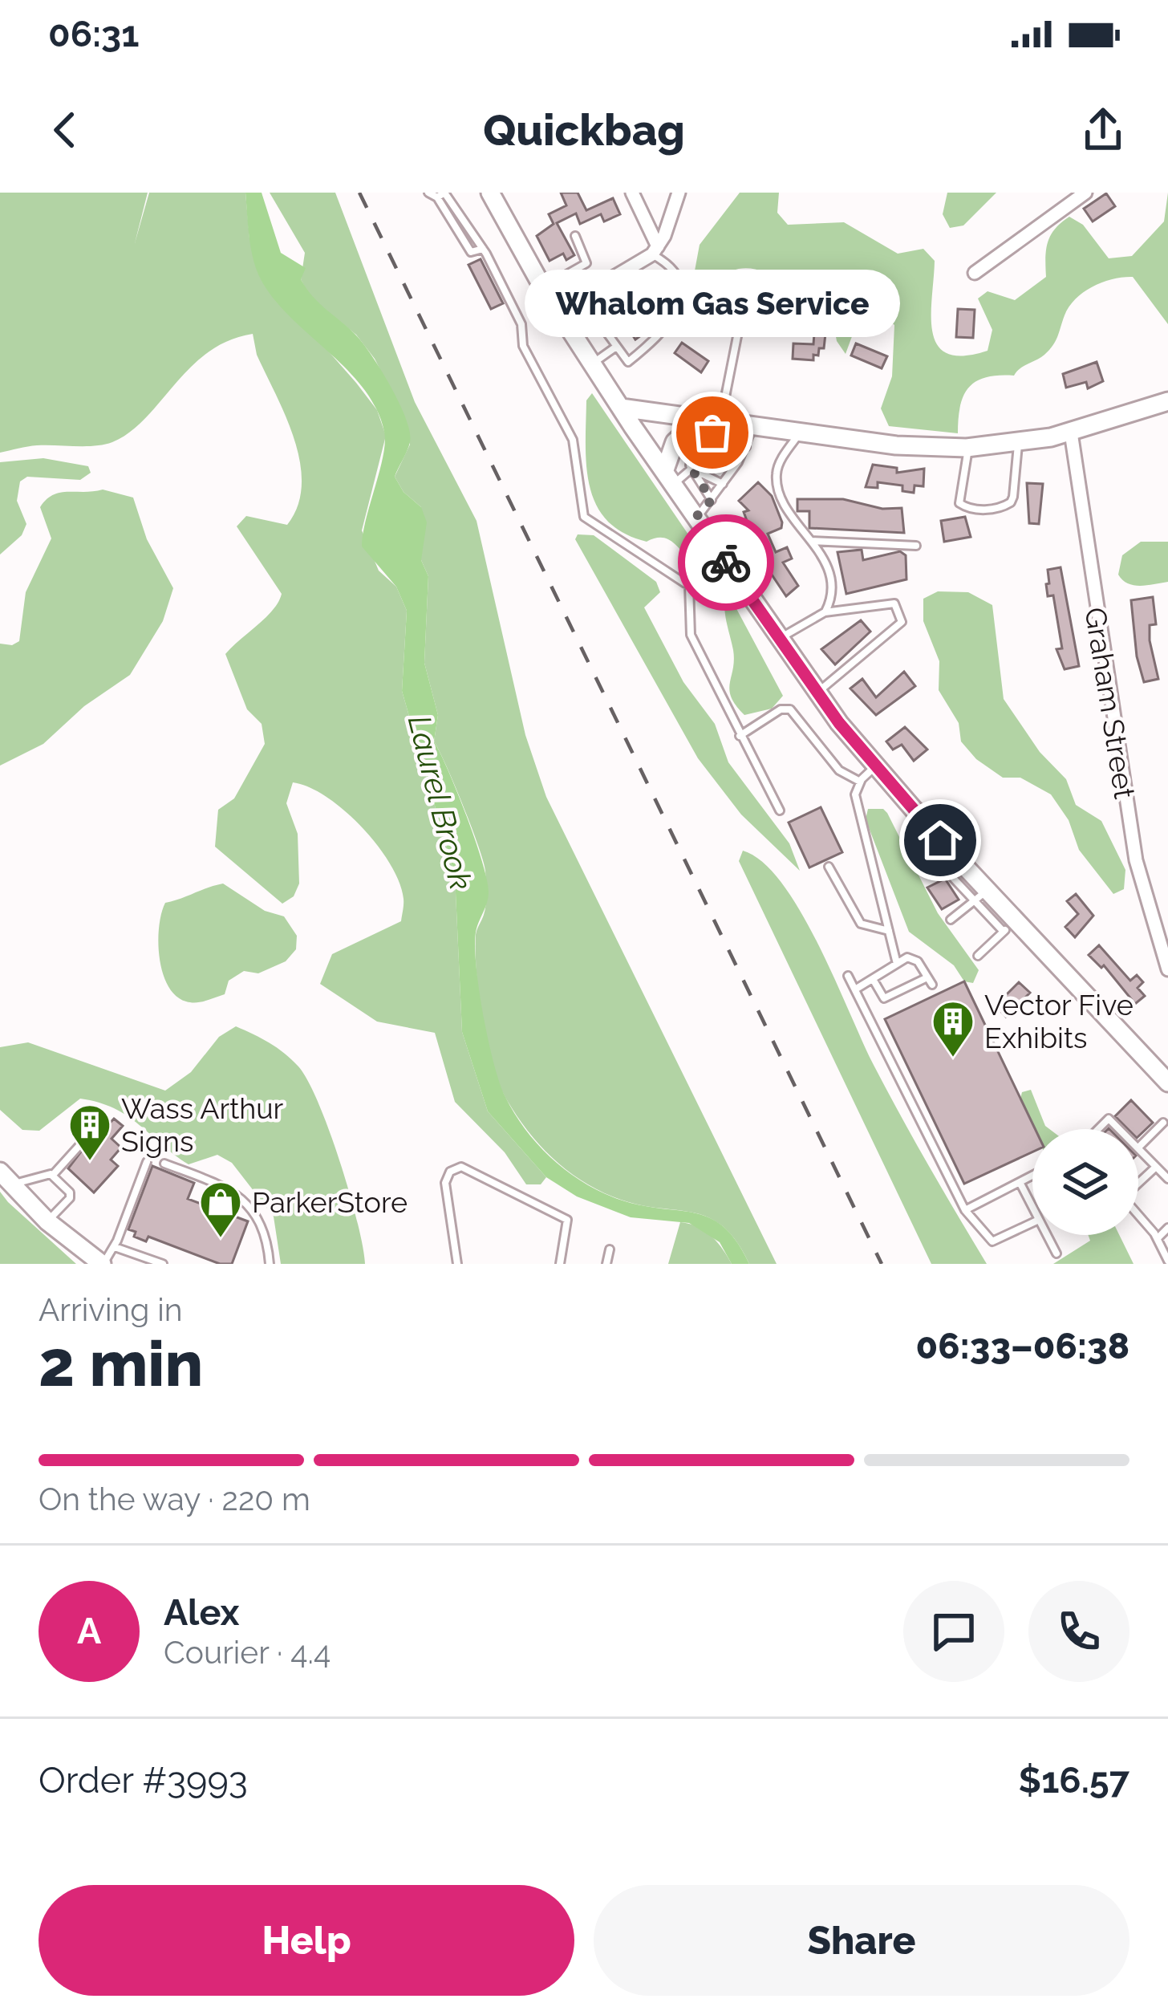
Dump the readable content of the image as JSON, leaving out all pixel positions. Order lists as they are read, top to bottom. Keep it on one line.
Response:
{"streets":{"street":["Graham Street"]},"water":["Laurel Brook"],"places":{"other":["Whalom Gas Service"],"building":["Vector Five Exhibits","Wass Arthur Signs"],"shop":["ParkerStore"]},"page":{"status":"06:31","header":"Quickbag","bubble":"Whalom Gas Service","heading":["2 min","Arriving in","06:33–06:38"],"panel":["Alex","Courier · 4.4","Order #3993","$16.57"],"bar":"On the way · 220 m","round":"A","buttons":["Help","Share"]}}
